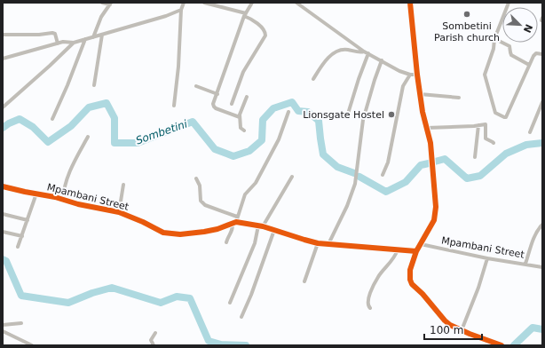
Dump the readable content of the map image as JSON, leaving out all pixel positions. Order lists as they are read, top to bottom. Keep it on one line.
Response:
{"streets":{"street":["Mpambani Street"]},"water":["Sombetini"],"places":["Sombetini Parish church","Lionsgate Hostel"],"scale_bar":"100 m","north":"bottom right"}
